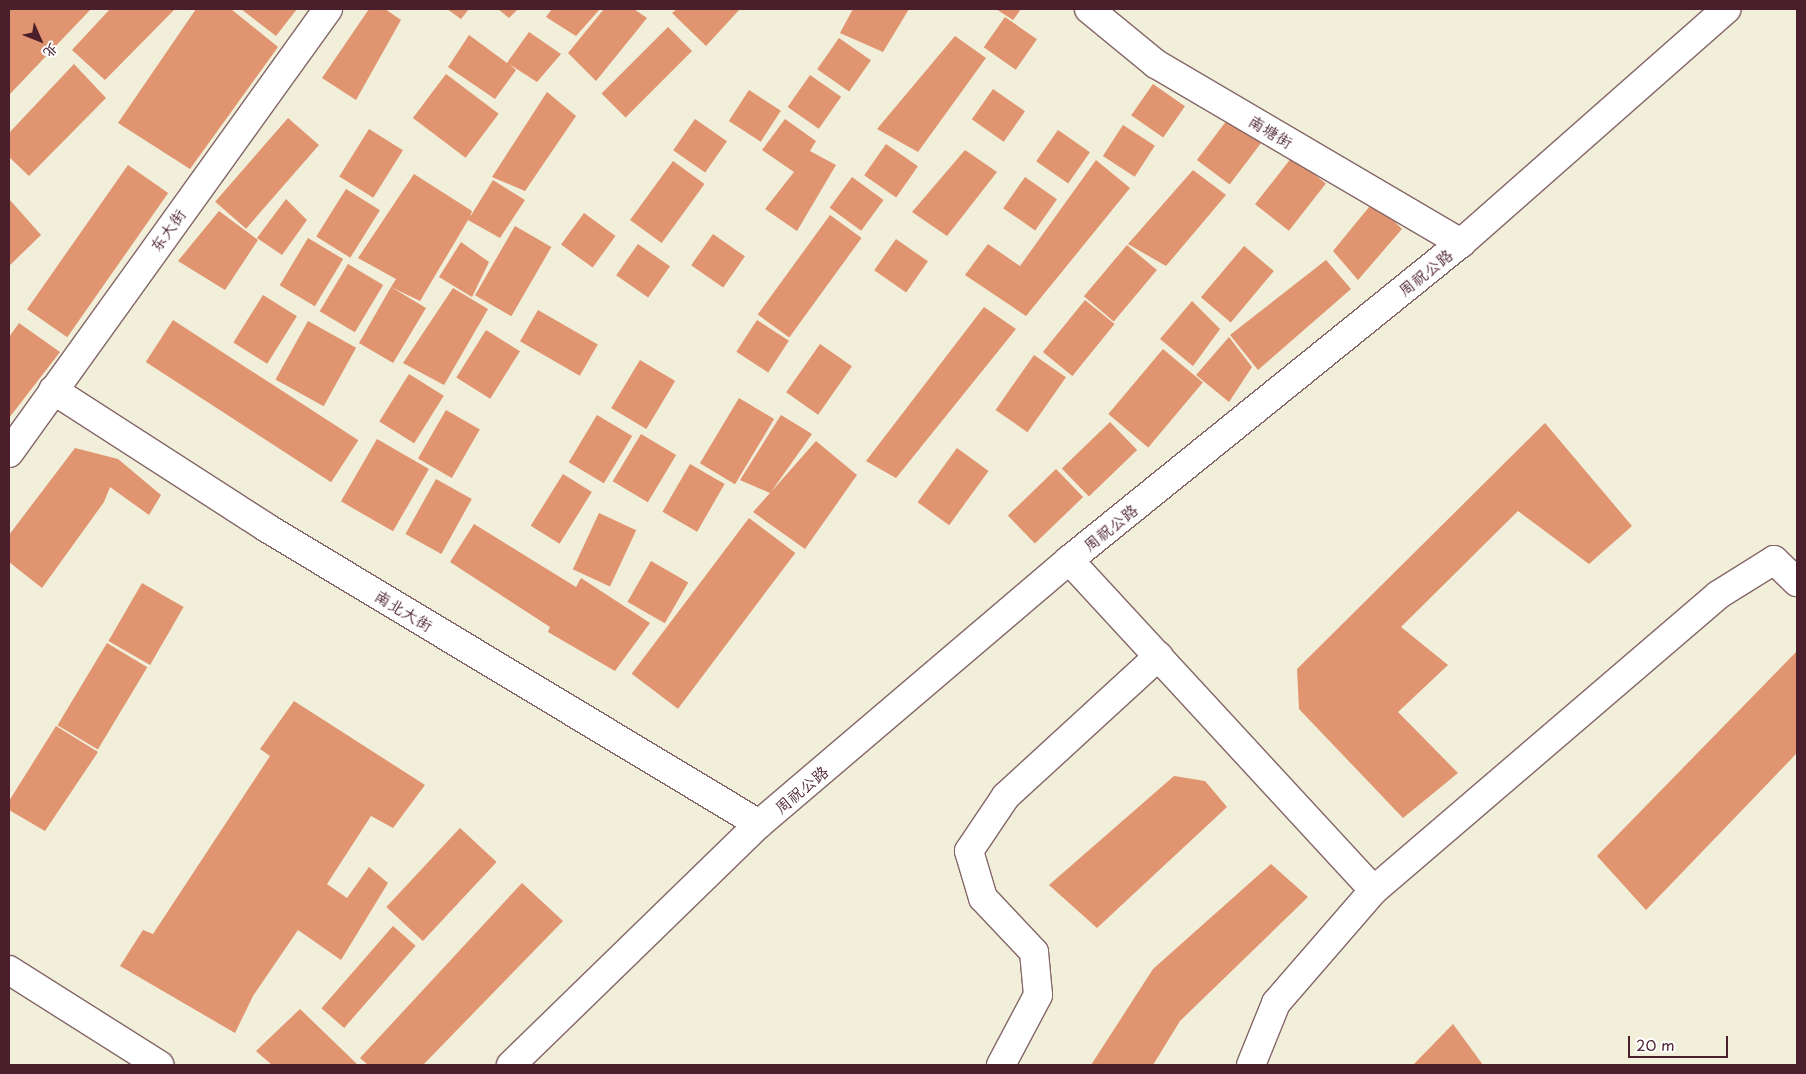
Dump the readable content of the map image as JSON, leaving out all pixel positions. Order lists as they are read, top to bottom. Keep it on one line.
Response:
{"streets":{"street":["南塘街","东大街","周祝公路","南北大街"]},"crossings":[["南塘街","周祝公路"],["东大街","南北大街"],["周祝公路","南北大街"]],"scale_bar":"20 m","north":"bottom right"}
